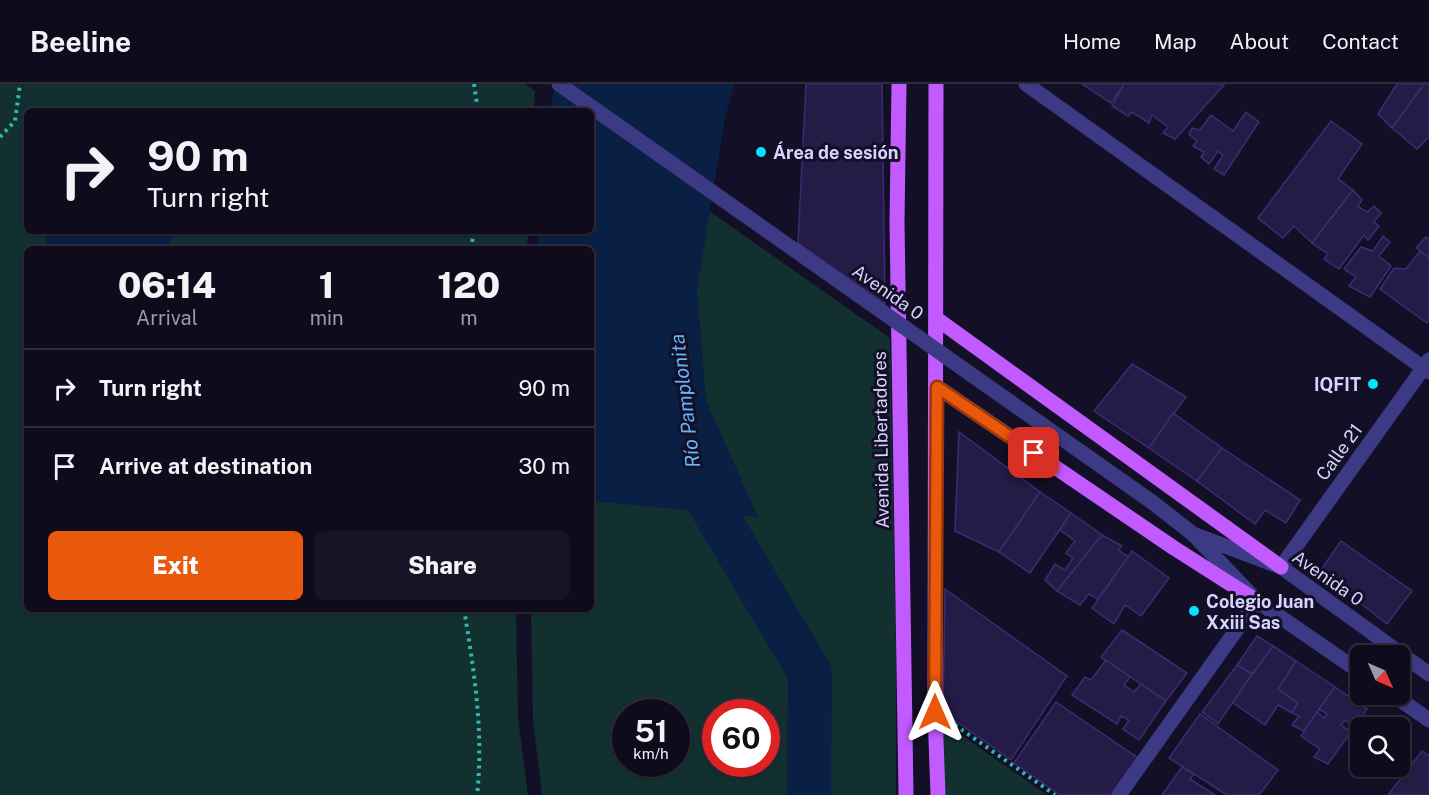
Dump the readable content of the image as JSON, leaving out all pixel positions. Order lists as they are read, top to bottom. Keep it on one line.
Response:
{"streets":{"main road":["Avenida Libertadores"],"street":["Avenida 0","Calle 21"]},"crossings":[["Avenida 0","Calle 21"]],"water":["Río Pamplonita"],"places":["Área de sesión","IQFIT","Colegio Juan Xxiii Sas"],"north":"bottom right","page":{"header":"Beeline","nav":["Home","Map","About","Contact"],"turn":["90 m","Turn right"],"eta":["06:14","Arrival","1","min","120","m"],"list":[{"name":"Turn right","value":"90 m"},{"name":"Arrive at destination","value":"30 m"}],"buttons":["Exit","Share"],"speed":"51 km/h","limit":"60"}}
